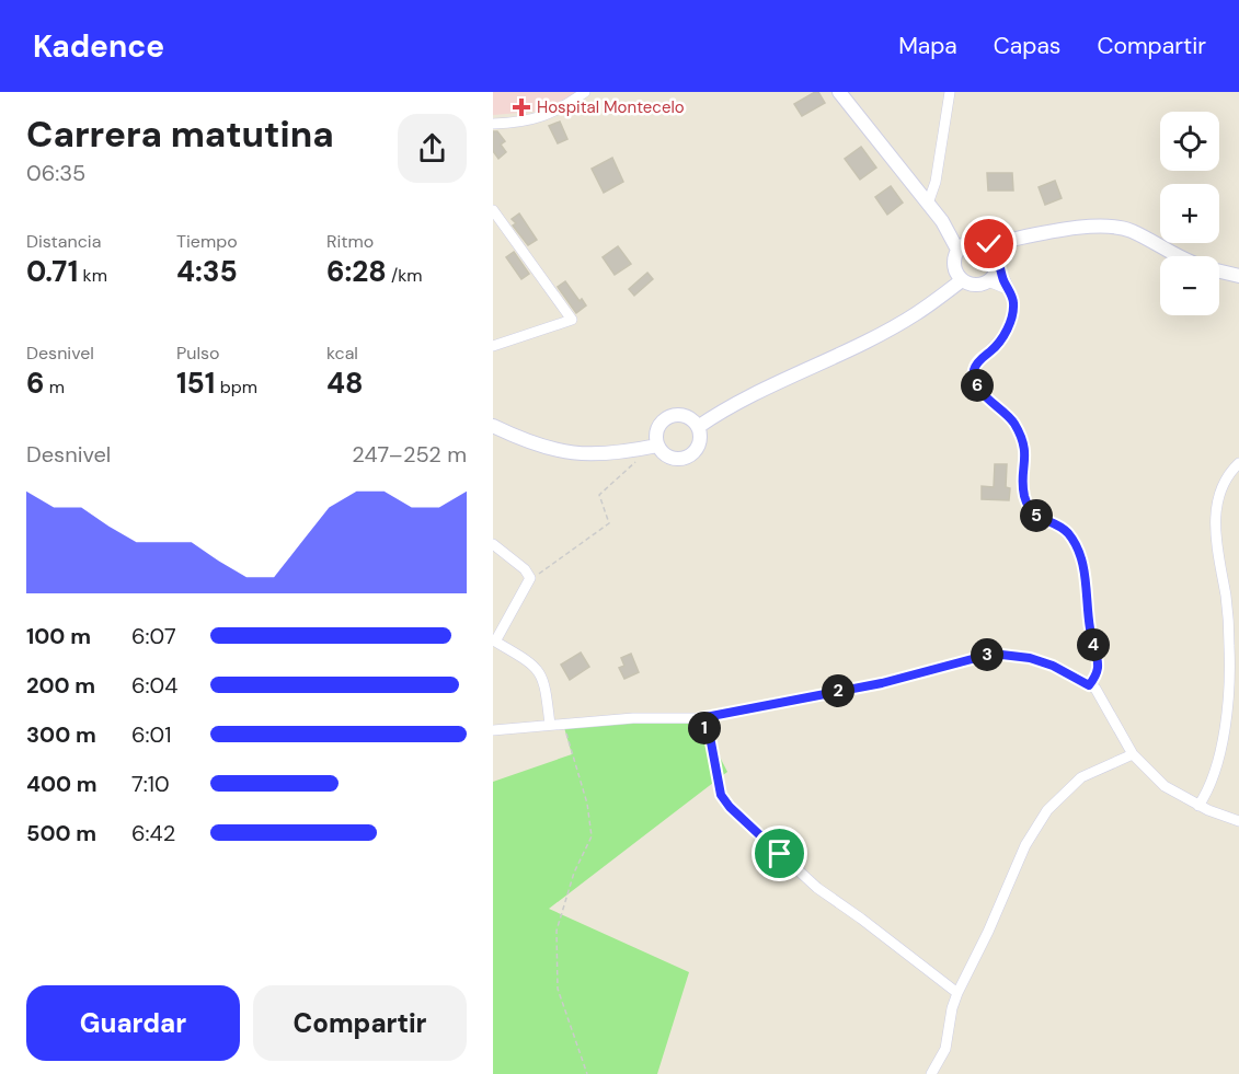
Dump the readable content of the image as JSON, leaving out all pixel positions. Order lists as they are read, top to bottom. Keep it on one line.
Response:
{"places":{"health":["Hospital Montecelo"]},"page":{"header":"Kadence","nav":["Mapa","Capas","Compartir"],"heading":["Carrera matutina","06:35"],"map_buttons":["+","−"],"stats":[["Distancia","0.71 km"],["Tiempo","4:35"],["Ritmo","6:28 /km"],["Desnivel","6 m"],["Pulso","151 bpm"],["kcal","48"]],"pins":["6","5","4","3","2","1"],"chart":["Desnivel","247–252 m"],"list":[{"name":"100 m","note":"6:07"},{"name":"200 m","note":"6:04"},{"name":"300 m","note":"6:01"},{"name":"400 m","note":"7:10"},{"name":"500 m","note":"6:42"}],"buttons":["Guardar","Compartir"]}}
